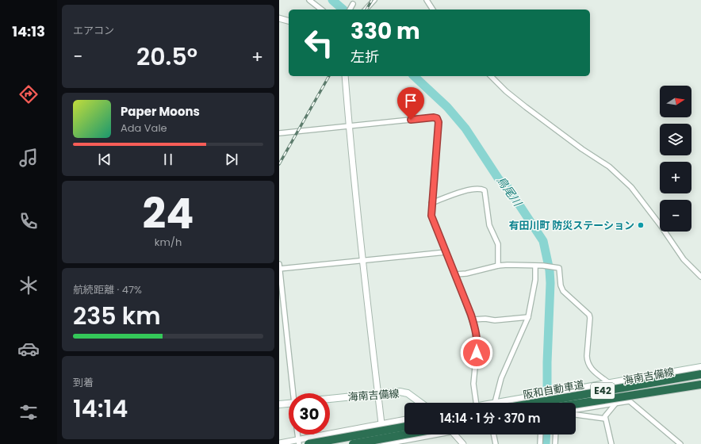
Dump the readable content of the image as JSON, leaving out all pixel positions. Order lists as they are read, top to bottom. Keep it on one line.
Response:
{"streets":{"highway":["阪和自動車道","E42"],"main road":["海南吉備線"]},"water":["鳥尾川"],"places":["有田川町 防災ステーション"],"north":"right","page":{"tabs":"14:13","tile":["エアコン",["24","km/h"],["航続距離 · 47%","235 km"],["到着","14:14"]],"turn":["330 m","左折"],"heat":["−","20.5°","+"],"map_buttons":["+","−"],"song":["Paper Moons","Ada Vale"],"limit":"30","trip":"14:14 · 1 分 · 370 m"}}
